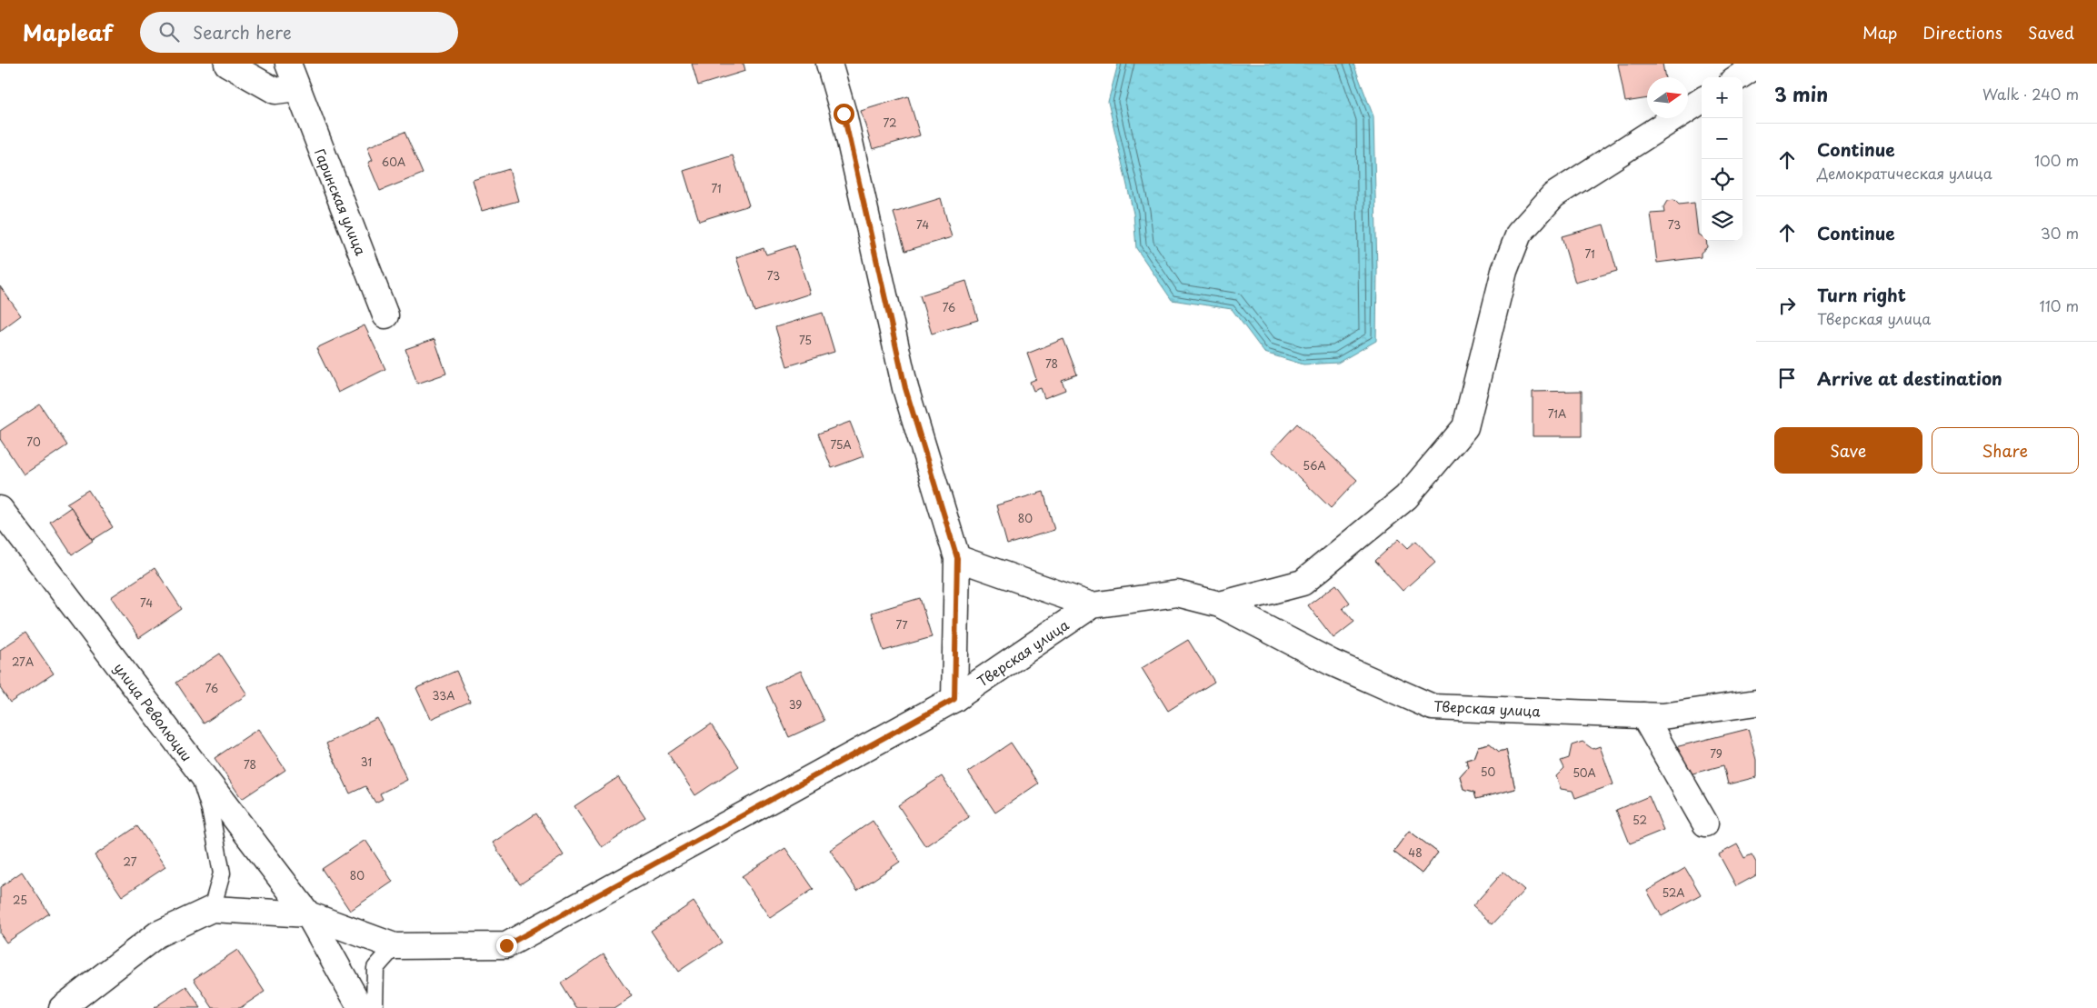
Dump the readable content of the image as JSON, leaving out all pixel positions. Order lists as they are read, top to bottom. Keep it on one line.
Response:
{"streets":{"street":["Гаринская улица","Тверская улица","улица Революции"]},"crossings":[["Тверская улица","улица Революции"]],"house_numbers":["72","60А","71","74","73","71","73","76","75","78","71А","70","75А","56А","80","74","77","27А","76","33А","39","79","31","78","50","50А","52","48","27","80","52А","25"],"north":"right","page":{"header":"Mapleaf","search":"Search here","nav":["Map","Directions","Saved"],"heading":["3 min","Walk · 240 m"],"map_buttons":["+","−"],"list":[["Continue","Демократическая улица","100 m"],["Continue","30 m"],["Turn right","Тверская улица","110 m"],"Arrive at destination"],"buttons":["Save","Share"]}}
